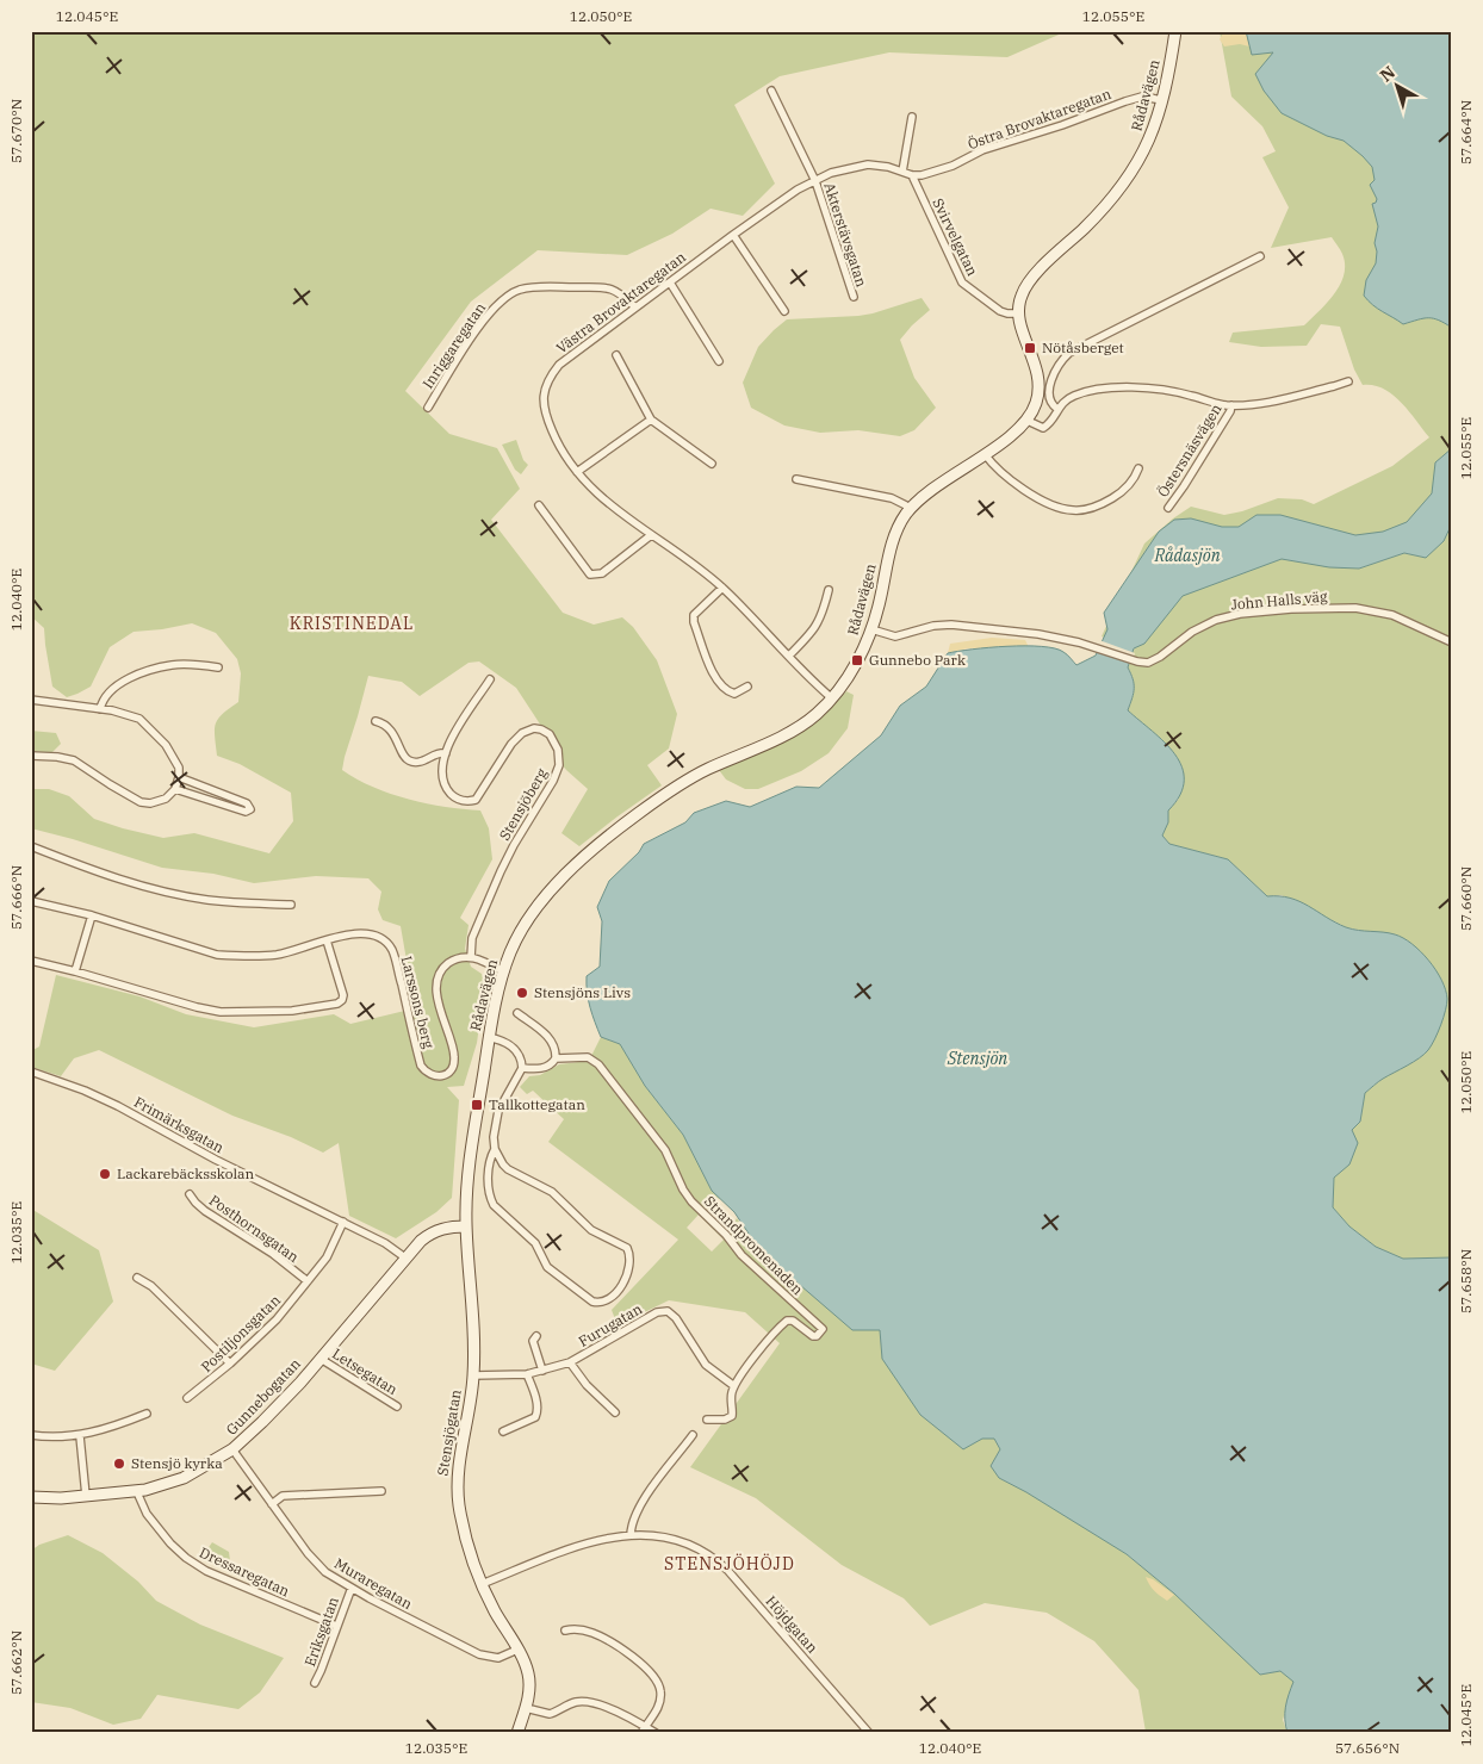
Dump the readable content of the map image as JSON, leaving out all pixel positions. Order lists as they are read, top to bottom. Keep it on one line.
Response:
{"streets":{"street":["Rådavägen","Östra Brovaktaregatan","Akterstävsgatan","Svirvelgatan","Västra Brovaktaregatan","Inriggaregatan","Östersnäsvägen","John Halls väg","Stensjöberg","Larssons berg","Frimärksgatan","Posthornsgatan","Strandpromenaden","Furugatan","Postiljonsgatan","Letsegatan","Gunnebogatan","Stensjögatan","Dressaregatan","Muraregatan","Höjdgatan","Eriksgatan"]},"crossings":[["Rådavägen","Östra Brovaktaregatan"],["Rådavägen","Svirvelgatan"],["Rådavägen","Västra Brovaktaregatan"],["Rådavägen","John Halls väg"],["Rådavägen","Gunnebogatan"],["Rådavägen","Stensjögatan"],["Östra Brovaktaregatan","Svirvelgatan"],["Västra Brovaktaregatan","Inriggaregatan"],["Stensjöberg","Larssons berg"],["Frimärksgatan","Postiljonsgatan"],["Frimärksgatan","Gunnebogatan"],["Posthornsgatan","Postiljonsgatan"],["Strandpromenaden","Furugatan"],["Furugatan","Stensjögatan"],["Letsegatan","Gunnebogatan"],["Gunnebogatan","Stensjögatan"],["Gunnebogatan","Dressaregatan"],["Gunnebogatan","Muraregatan"],["Stensjögatan","Muraregatan"],["Stensjögatan","Höjdgatan"],["Dressaregatan","Eriksgatan"],["Muraregatan","Eriksgatan"]],"districts":["KRISTINEDAL","STENSJÖHÖJD"],"water":["Rådasjön","Stensjön"],"places":{"transit":["Nötåsberget","Gunnebo Park","Tallkottegatan"],"other":["Stensjöns Livs","Lackarebäcksskolan","Stensjö kyrka"]},"north":"top left","coordinates":["12.045°E","12.050°E","12.055°E","57.670°N","57.664°N","12.040°E","57.666°N","57.660°N","12.035°E","57.658°N","57.662°N","57.656°N"]}
